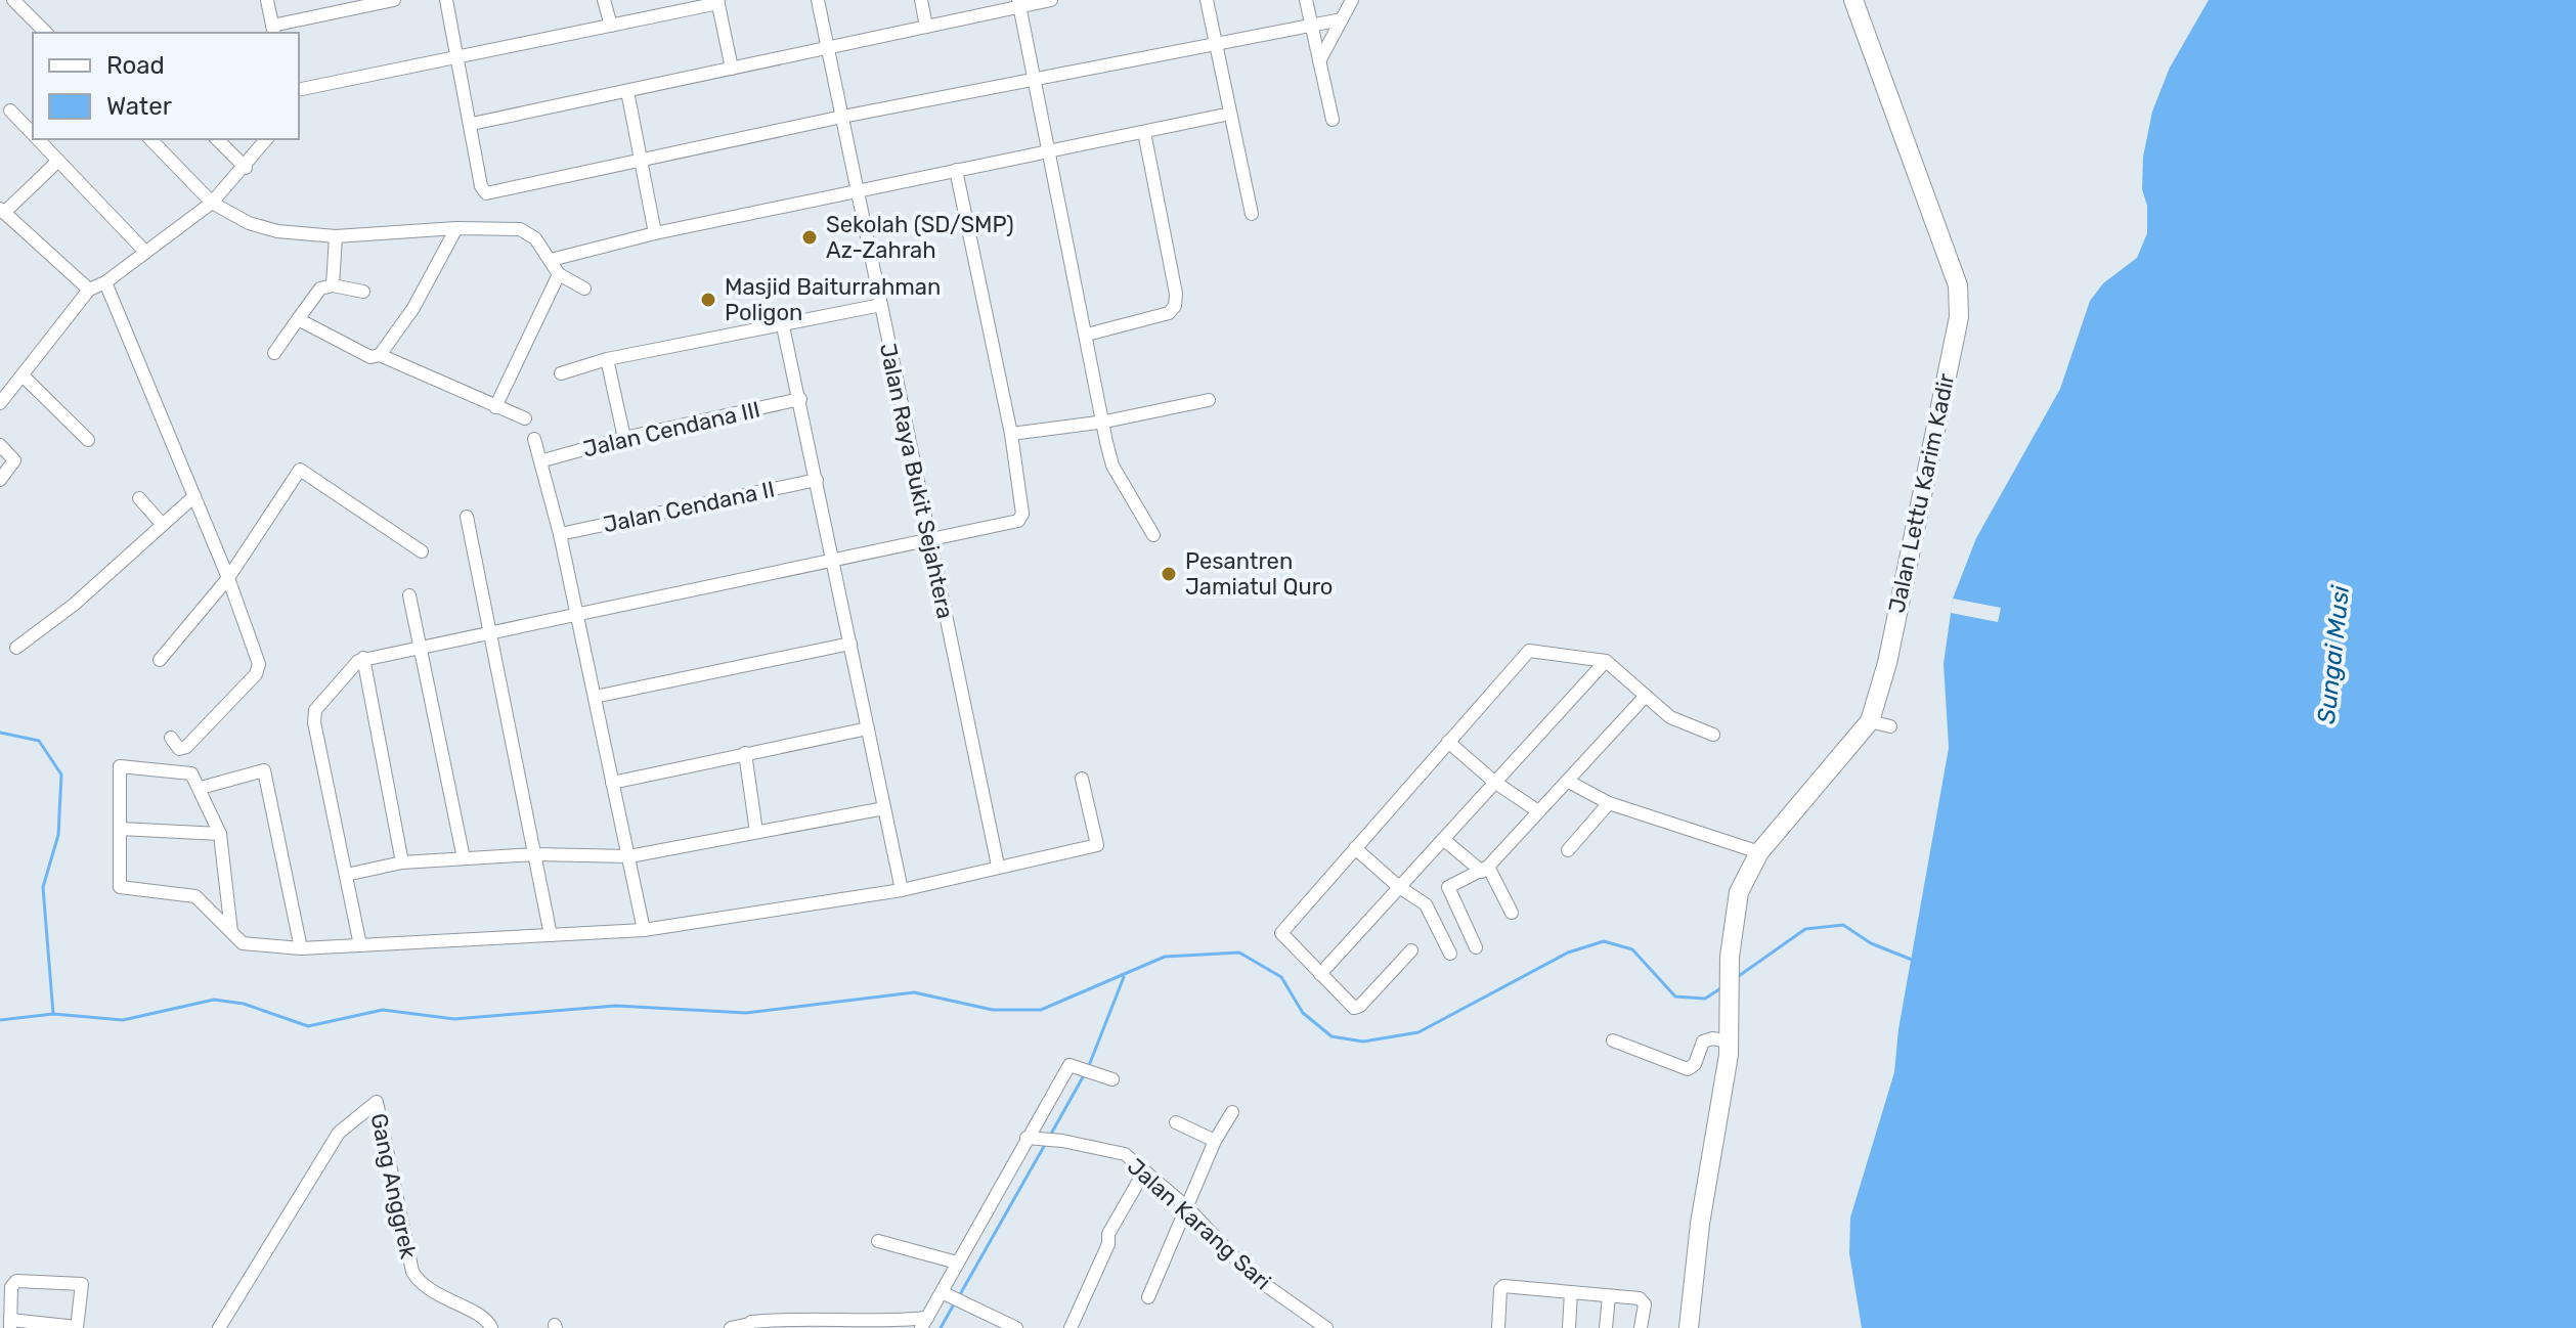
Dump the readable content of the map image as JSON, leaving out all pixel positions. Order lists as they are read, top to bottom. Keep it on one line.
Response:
{"streets":{"street":["Jalan Cendana III","Jalan Raya Bukit Sejahtera","Jalan Lettu Karim Kadir","Jalan Cendana II","Gang Anggrek","Jalan Karang Sari"]},"water":["Sungai Musi"],"places":["Sekolah (SD/SMP) Az-Zahrah","Masjid Baiturrahman Poligon","Pesantren Jamiatul Quro"],"legend":["Road","Water"]}
